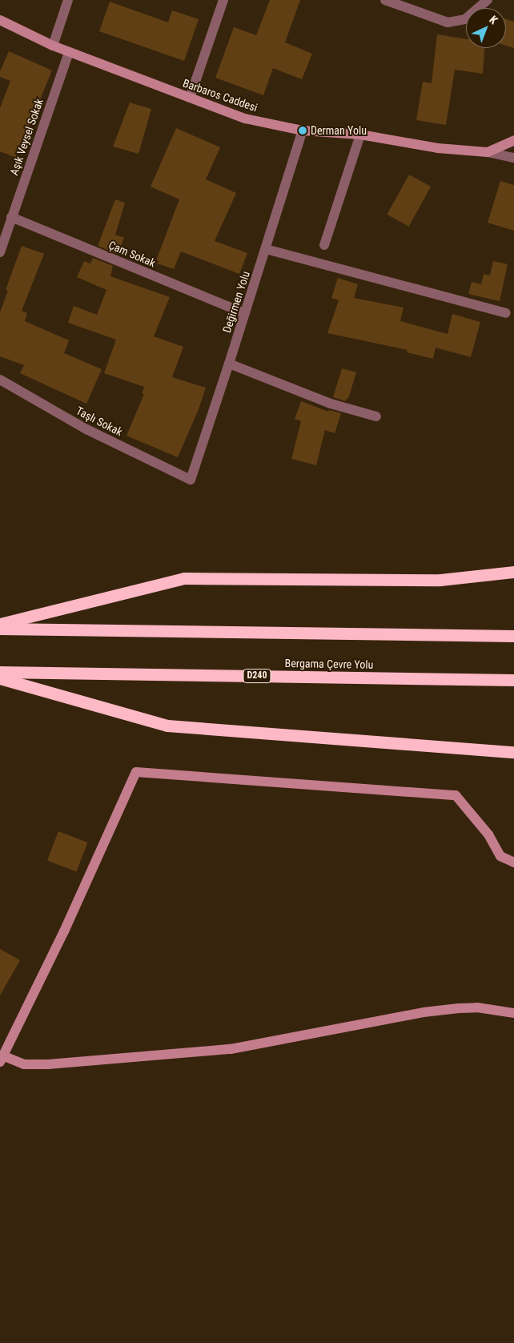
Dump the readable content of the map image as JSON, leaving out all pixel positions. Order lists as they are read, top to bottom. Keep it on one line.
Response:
{"streets":{"highway":["Bergama Çevre Yolu","D240"],"street":["Barbaros Caddesi","Aşık Veysel Sokak","Çam Sokak","Değirmen Yolu","Taşlı Sokak"]},"crossings":[["Barbaros Caddesi","Aşık Veysel Sokak"],["Barbaros Caddesi","Değirmen Yolu"],["Aşık Veysel Sokak","Çam Sokak"],["Çam Sokak","Değirmen Yolu"],["Değirmen Yolu","Taşlı Sokak"]],"places":["Derman Yolu"],"north":"top right"}
